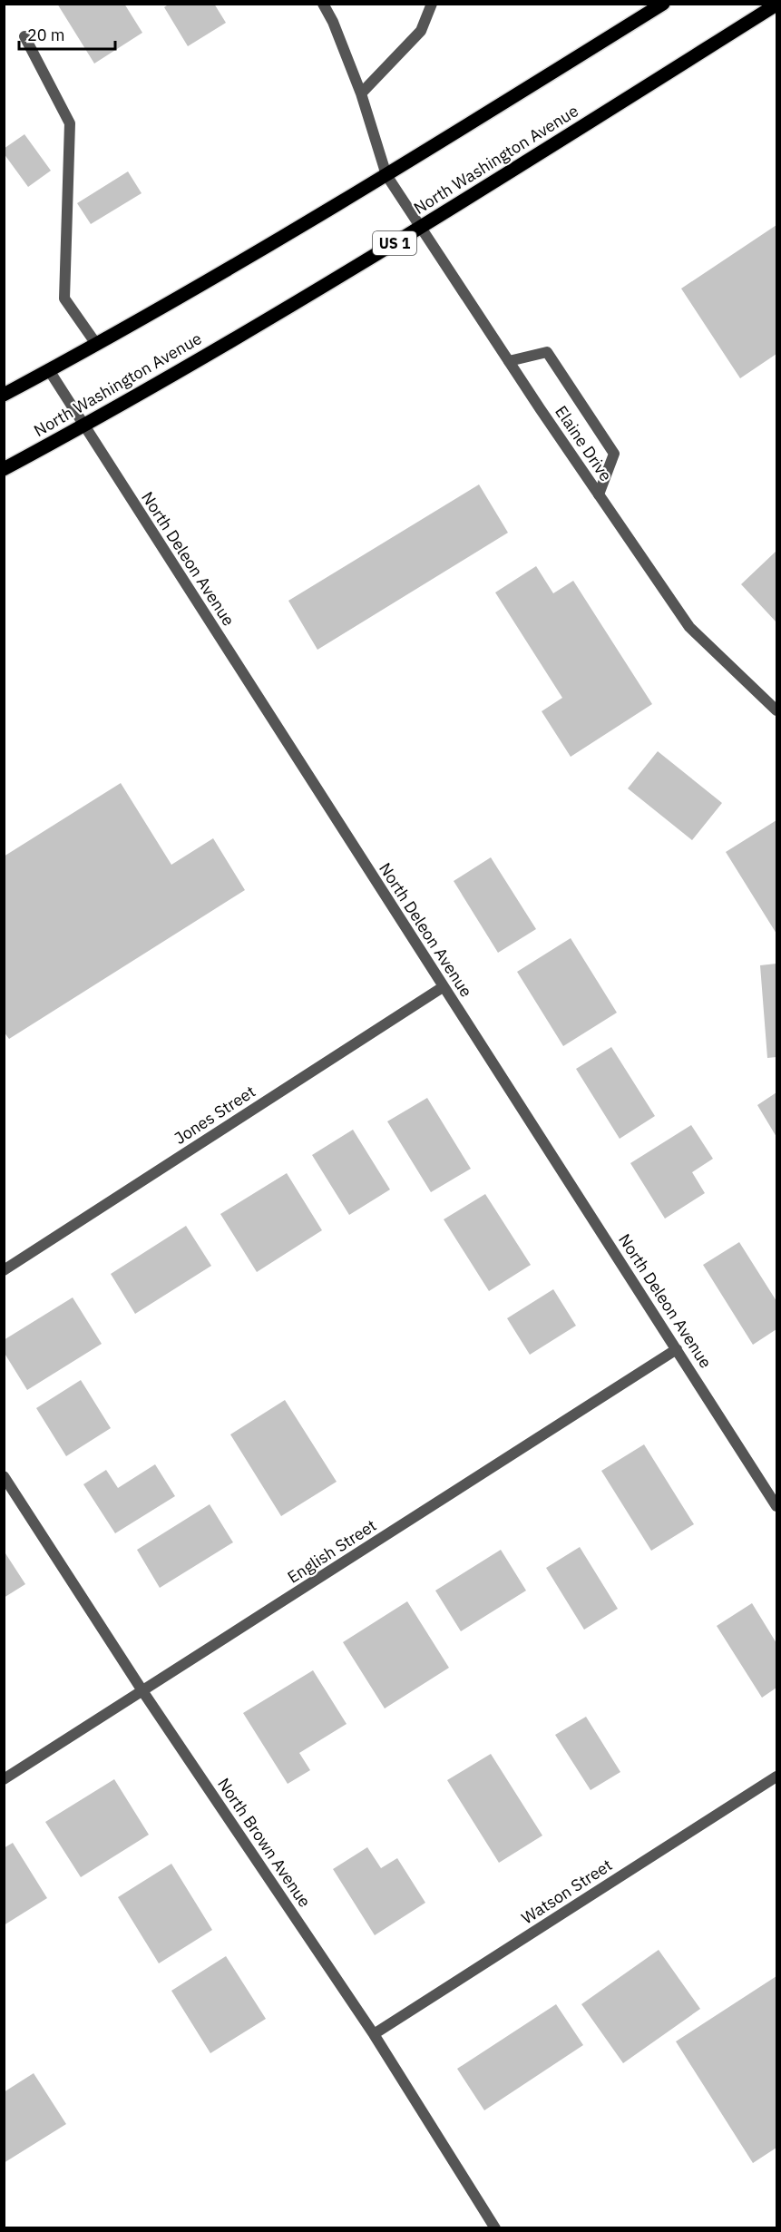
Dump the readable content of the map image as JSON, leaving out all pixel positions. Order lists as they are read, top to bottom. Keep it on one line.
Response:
{"streets":{"main road":["North Washington Avenue","US 1"],"street":["Elaine Drive","North Deleon Avenue","Jones Street","English Street","North Brown Avenue","Watson Street"]},"crossings":[["North Washington Avenue","Elaine Drive"],["North Washington Avenue","North Deleon Avenue"],["North Deleon Avenue","Jones Street"],["North Deleon Avenue","English Street"],["English Street","North Brown Avenue"],["North Brown Avenue","Watson Street"]],"scale_bar":"20 m"}
